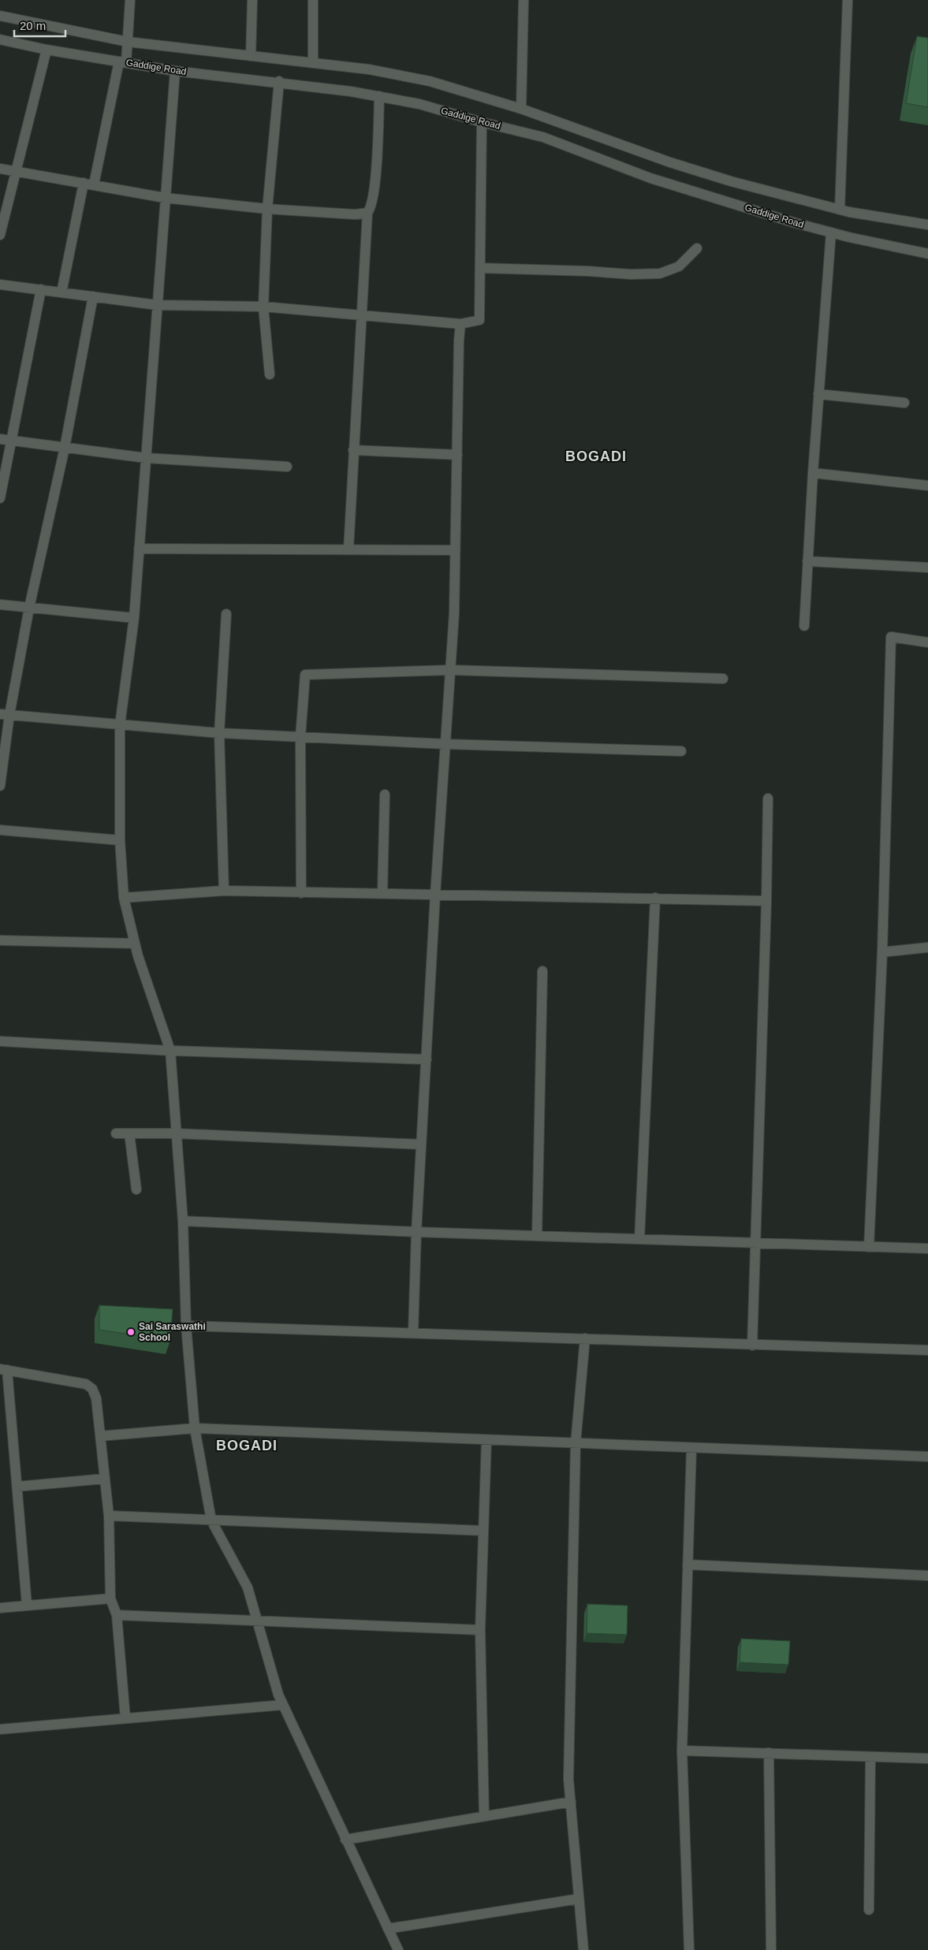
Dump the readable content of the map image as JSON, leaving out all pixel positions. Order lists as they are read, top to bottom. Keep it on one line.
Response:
{"streets":{"street":["Gaddige Road"]},"districts":["BOGADI","BOGADI"],"places":["Sai Saraswathi School"],"scale_bar":"20 m"}
